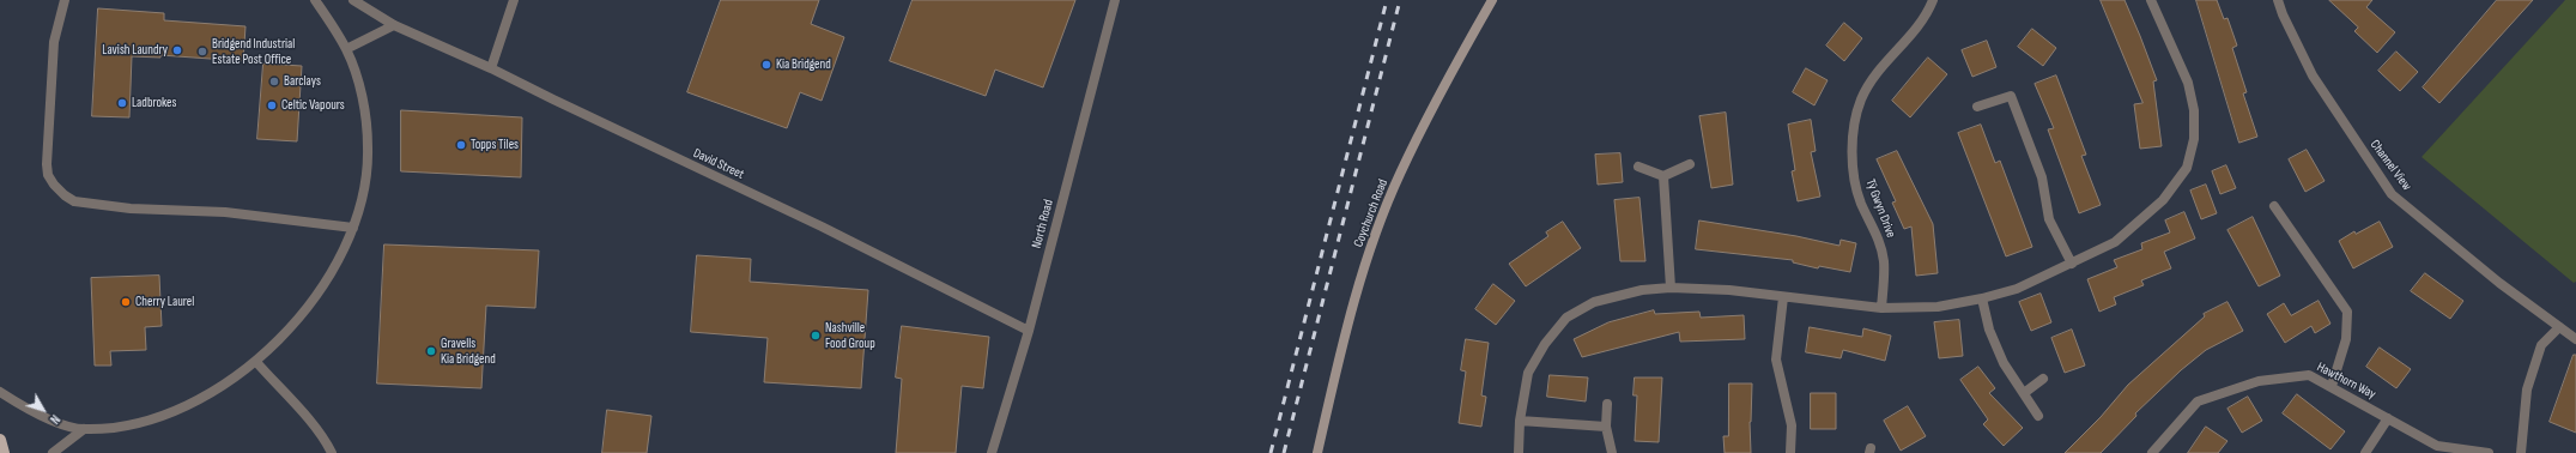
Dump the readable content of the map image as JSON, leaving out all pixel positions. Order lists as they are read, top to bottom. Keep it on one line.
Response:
{"streets":{"main road":["Coychurch Road"],"street":["David Street","Channel View","Tŷ Gwyn Drive","North Road","Hawthorn Way"]},"crossings":[["David Street","North Road"]],"places":["Lavish Laundry","Bridgend Industrial Estate Post Office","Kia Bridgend","Barclays","Ladbrokes","Celtic Vapours","Topps Tiles","Cherry Laurel","Nashville Food Group","Gravells Kia Bridgend"],"north":"bottom right"}
